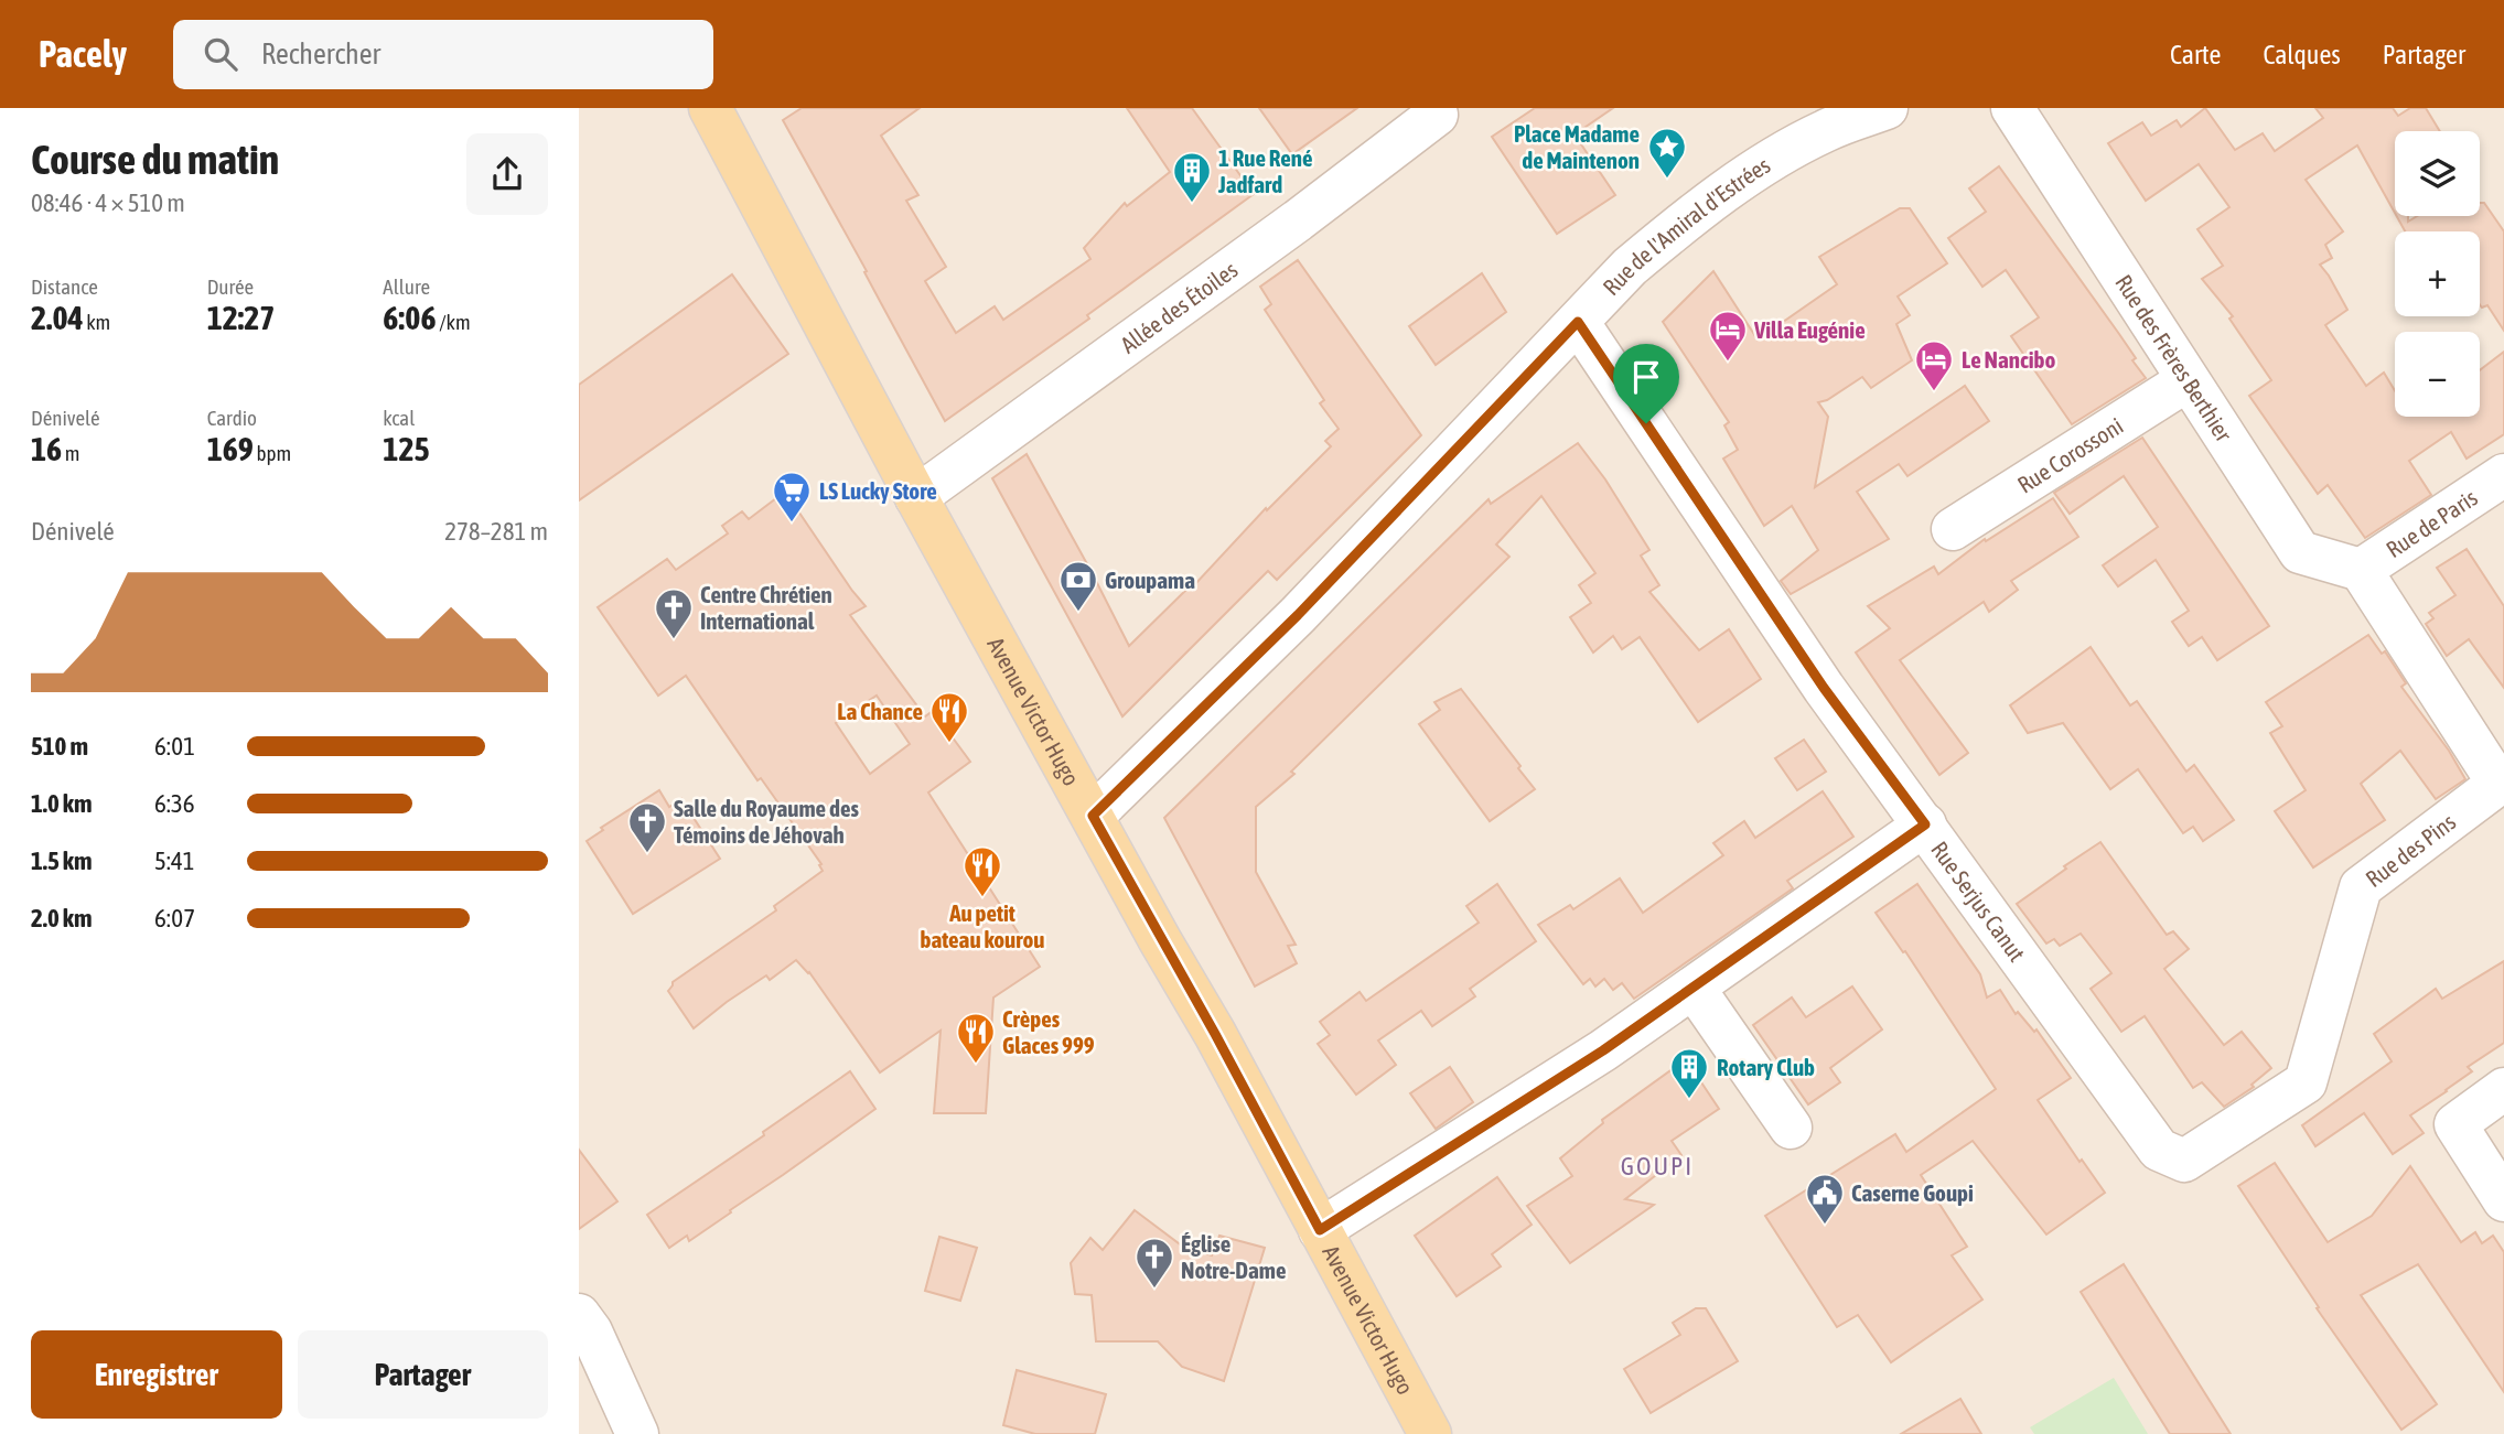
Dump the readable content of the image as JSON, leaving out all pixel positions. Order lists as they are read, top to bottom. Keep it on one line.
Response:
{"streets":{"main road":["Avenue Victor Hugo"],"street":["Rue de l'Amiral d'Estrées","Allée des Étoiles","Rue des Frères Berthier","Rue Corossoni","Rue de Paris","Rue des Pins","Rue Serjus Canut"]},"crossings":[["Rue de l'Amiral d'Estrées","Avenue Victor Hugo"],["Rue de l'Amiral d'Estrées","Rue Serjus Canut"],["Allée des Étoiles","Avenue Victor Hugo"],["Rue des Frères Berthier","Rue Corossoni"],["Rue des Frères Berthier","Rue de Paris"],["Rue des Frères Berthier","Rue des Pins"],["Rue de Paris","Rue des Pins"],["Rue des Pins","Rue Serjus Canut"]],"districts":["GOUPI"],"places":{"place":["Place Madame de Maintenon"],"building":["1 Rue René Jadfard","Rotary Club"],"hotel":["Villa Eugénie","Le Nancibo"],"supermarket":["LS Lucky Store"],"bank":["Groupama"],"church":["Centre Chrétien International","Salle du Royaume des Témoins de Jéhovah","Église Notre-Dame"],"restaurant":["La Chance","Au petit bateau kourou","Crèpes Glaces 999"],"public building":["Caserne Goupi"]},"page":{"header":"Pacely","search":"Rechercher","nav":["Carte","Calques","Partager"],"heading":["Course du matin","08:46 · 4 × 510 m"],"map_buttons":["+","−"],"stats":[["Distance","2.04 km"],["Durée","12:27"],["Allure","6:06 /km"],["Dénivelé","16 m"],["Cardio","169 bpm"],["kcal","125"]],"chart":["Dénivelé","278–281 m"],"list":[{"name":"510 m","note":"6:01"},{"name":"1.0 km","note":"6:36"},{"name":"1.5 km","note":"5:41"},{"name":"2.0 km","note":"6:07"}],"buttons":["Enregistrer","Partager"]}}
